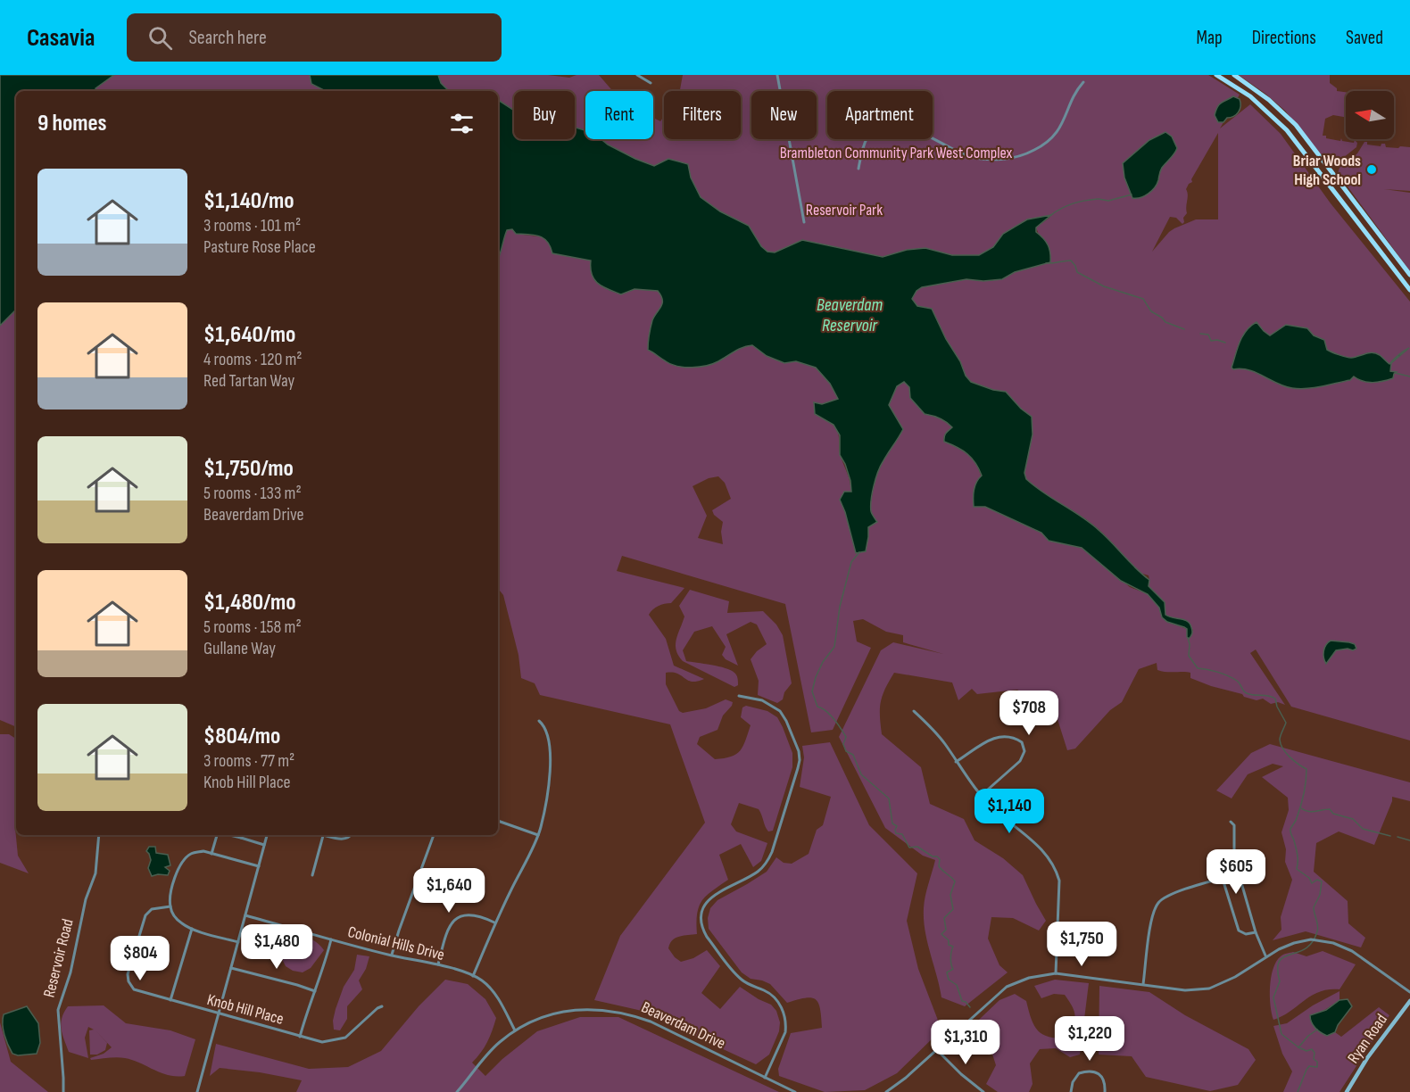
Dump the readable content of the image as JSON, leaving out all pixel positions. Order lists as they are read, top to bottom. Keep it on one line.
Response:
{"streets":{"main road":["Ryan Road"],"street":["Colonial Hills Drive","Reservoir Road","Knob Hill Place","Beaverdam Drive"]},"crossings":[["Colonial Hills Drive","Knob Hill Place"],["Colonial Hills Drive","Beaverdam Drive"]],"water":["Beaverdam Reservoir"],"parks":["Brambleton Community Park West Complex","Reservoir Park"],"places":["Briar Woods High School"],"north":"left","page":{"header":"Casavia","search":"Search here","nav":["Map","Directions","Saved"],"chip":["Buy","Rent","Filters","New","Apartment"],"heading":"9 homes","list":[{"name":"$1,140/mo","note":"3 rooms · 101 m² · Pasture Rose Place"},{"name":"$1,640/mo","note":"4 rooms · 120 m² · Red Tartan Way"},{"name":"$1,750/mo","note":"5 rooms · 133 m² · Beaverdam Drive"},{"name":"$1,480/mo","note":"5 rooms · 158 m² · Gullane Way"},{"name":"$804/mo","note":"3 rooms · 77 m² · Knob Hill Place"}],"price":["$708","$1,140","$605","$1,640","$1,750","$1,480","$804","$1,220","$1,310"]}}
